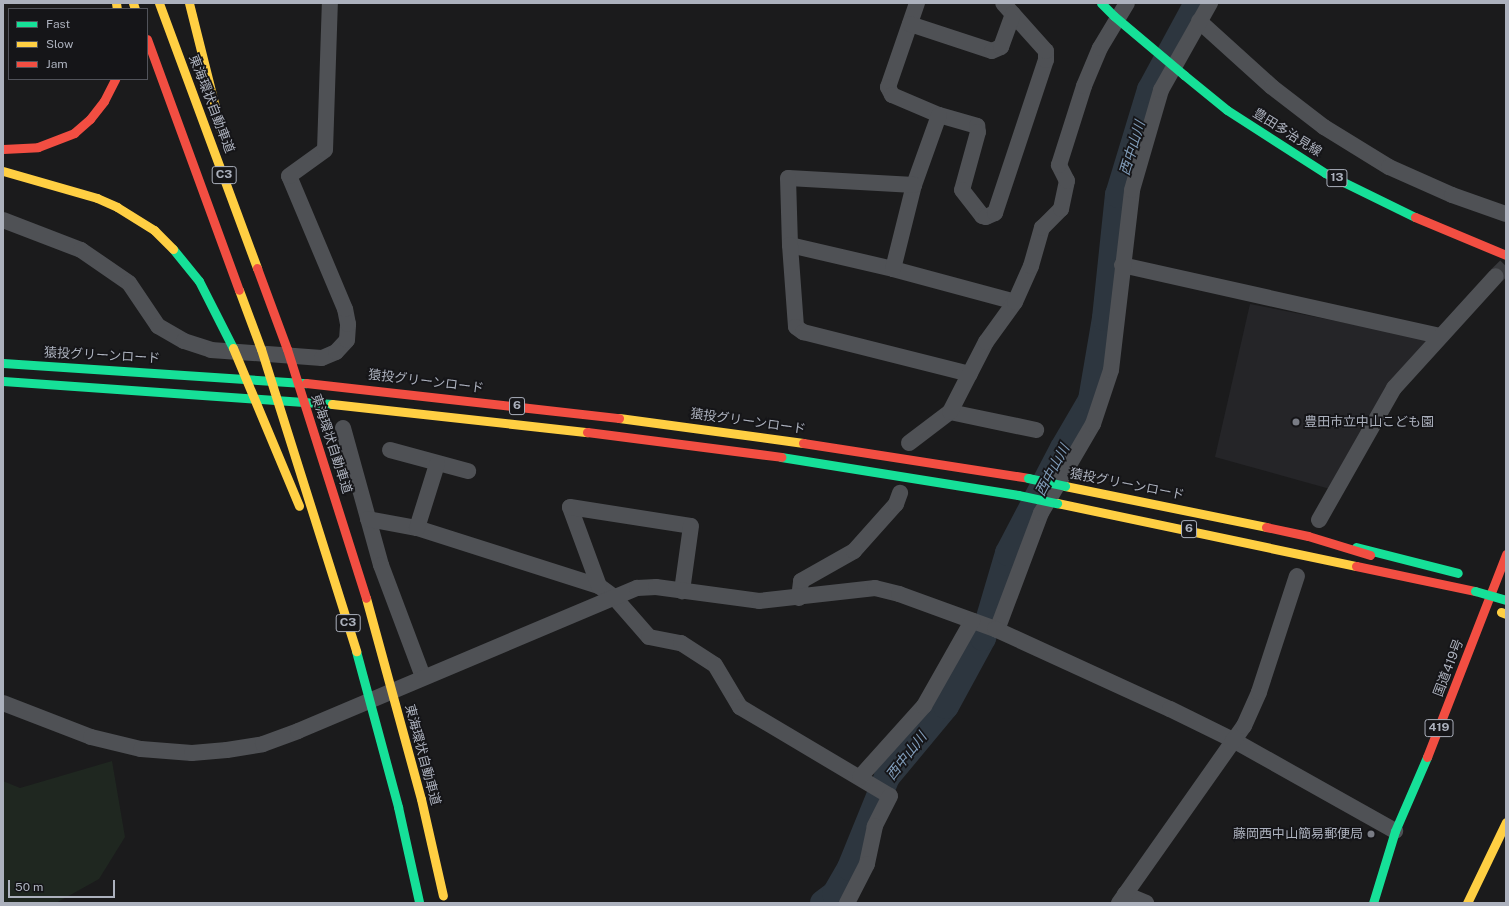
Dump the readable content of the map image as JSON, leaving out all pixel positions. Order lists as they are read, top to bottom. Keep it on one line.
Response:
{"streets":{"main road":["東海環状自動車道","豊田多治見線","C3","13","猿投グリーンロード","6","国道419号","419"]},"water":["西中山川"],"places":["豊田市立中山こども園","藤岡西中山簡易郵便局"],"legend":["Fast","Slow","Jam"],"scale_bar":"50 m"}
